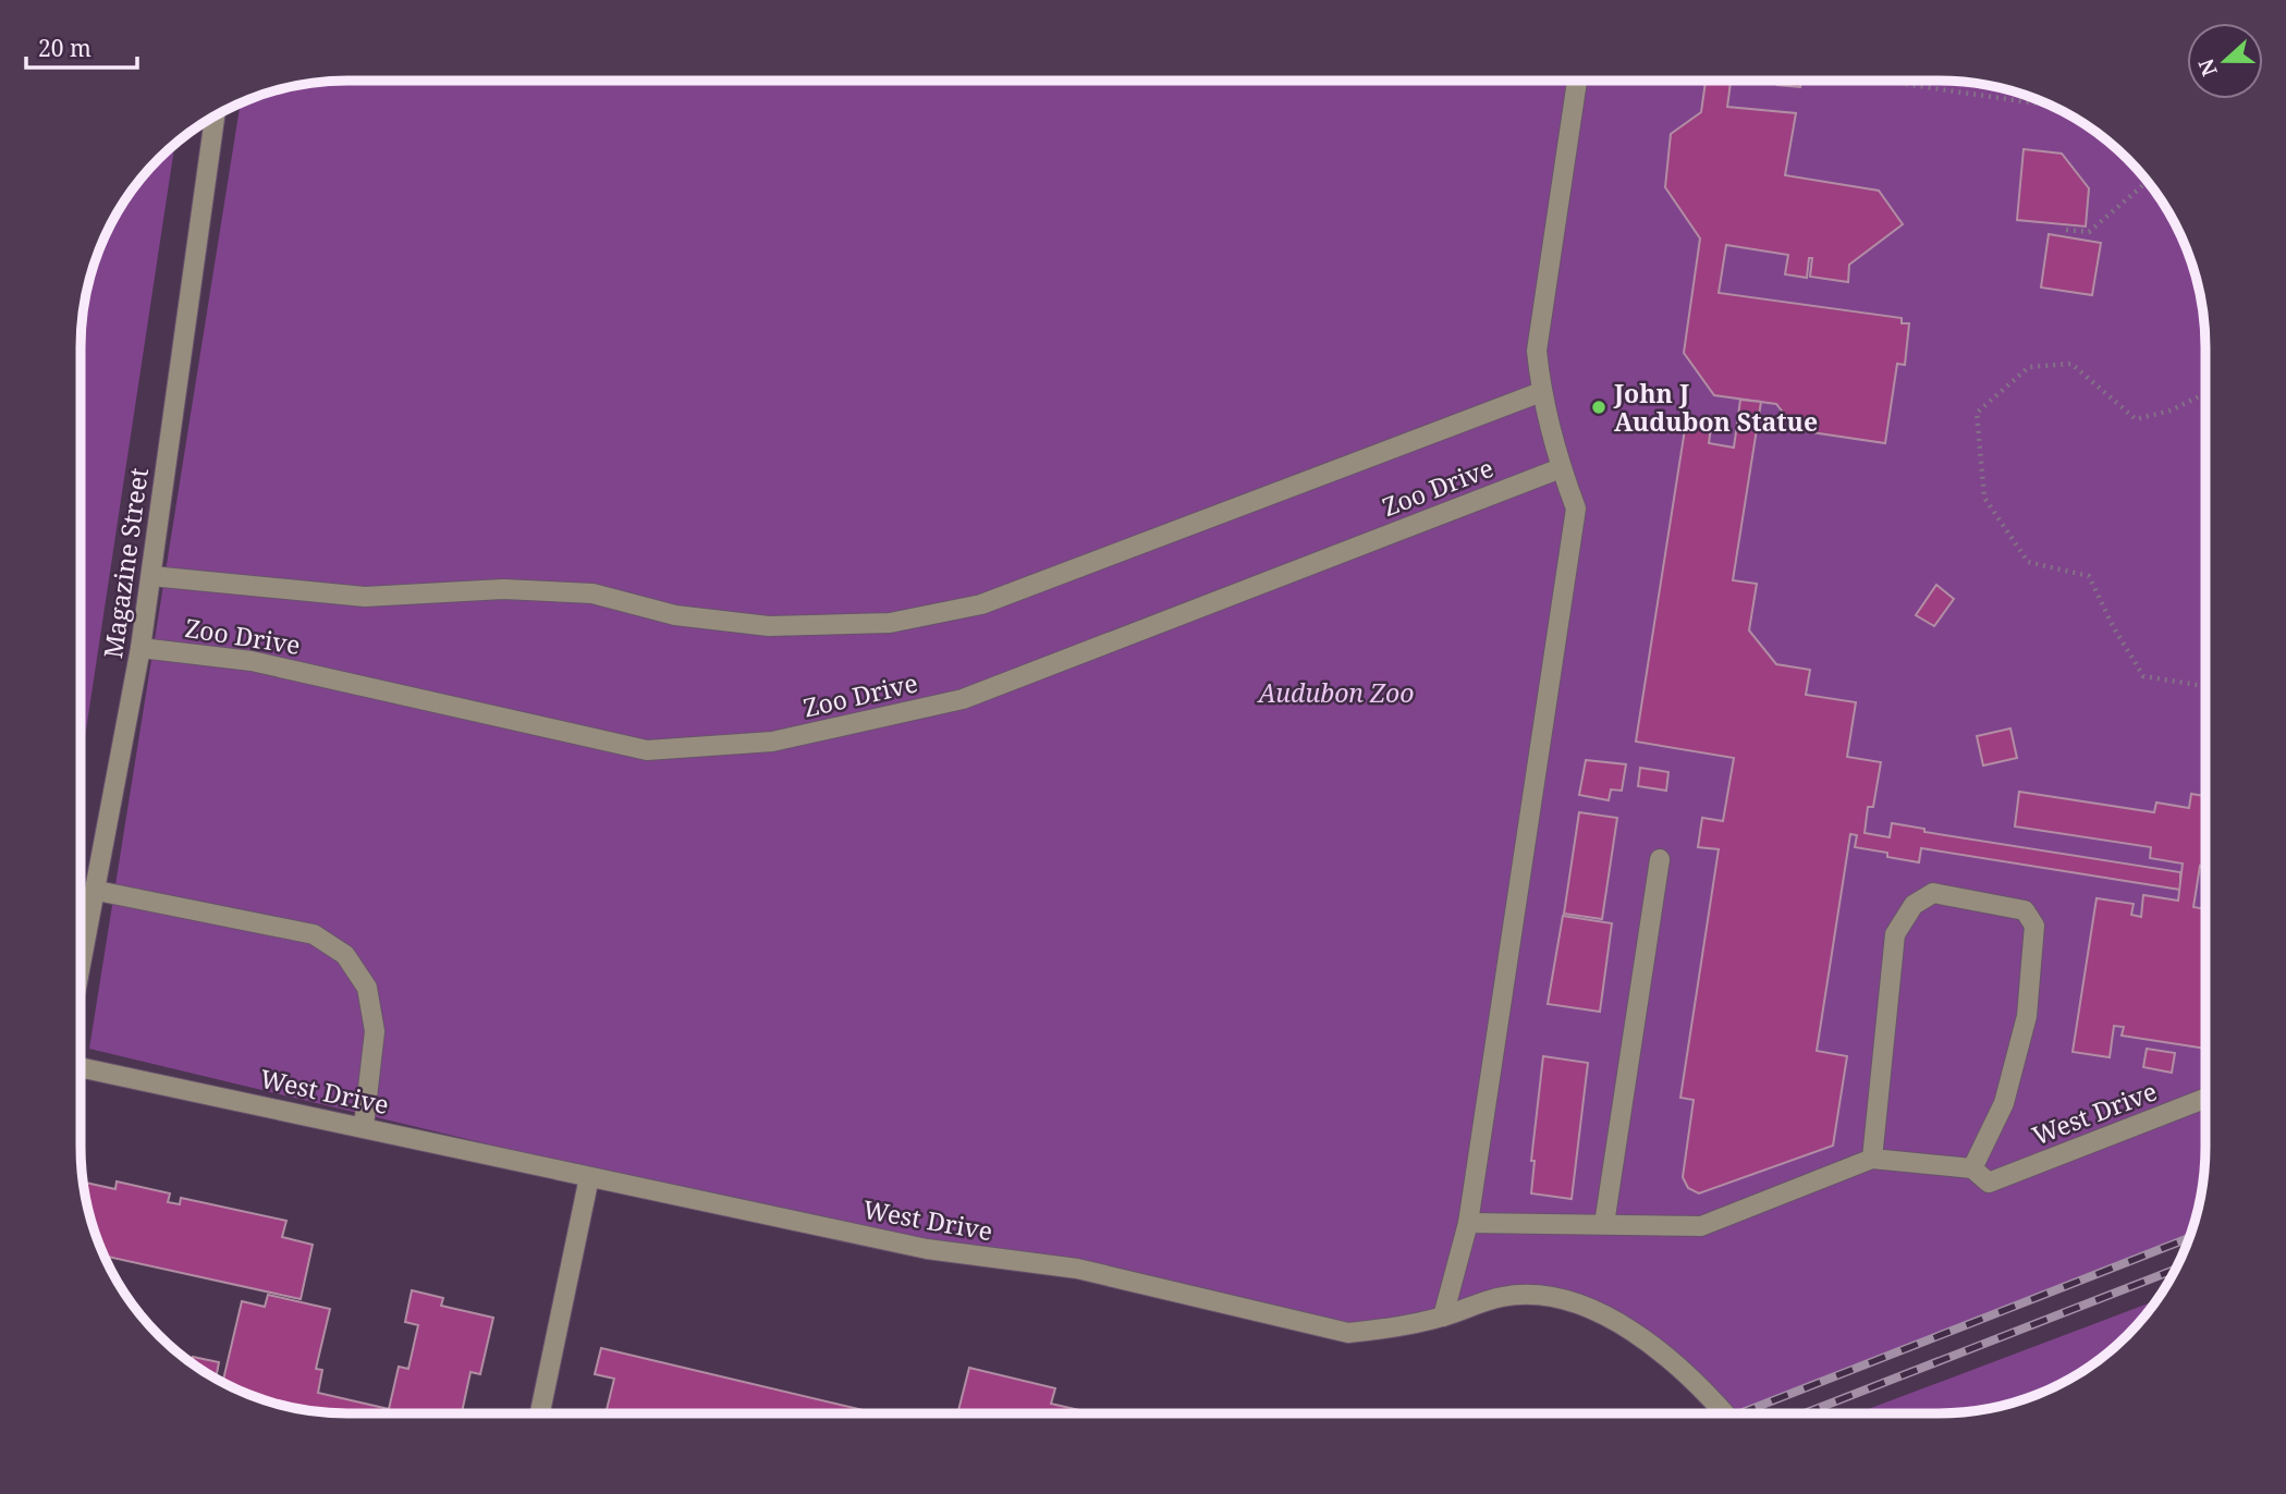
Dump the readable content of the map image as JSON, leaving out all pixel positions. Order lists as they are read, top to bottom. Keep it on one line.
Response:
{"streets":{"street":["Zoo Drive","Magazine Street","West Drive"]},"crossings":[["Zoo Drive","Magazine Street"]],"parks":["Audubon Zoo"],"places":["John J Audubon Statue"],"scale_bar":"20 m","north":"left"}
